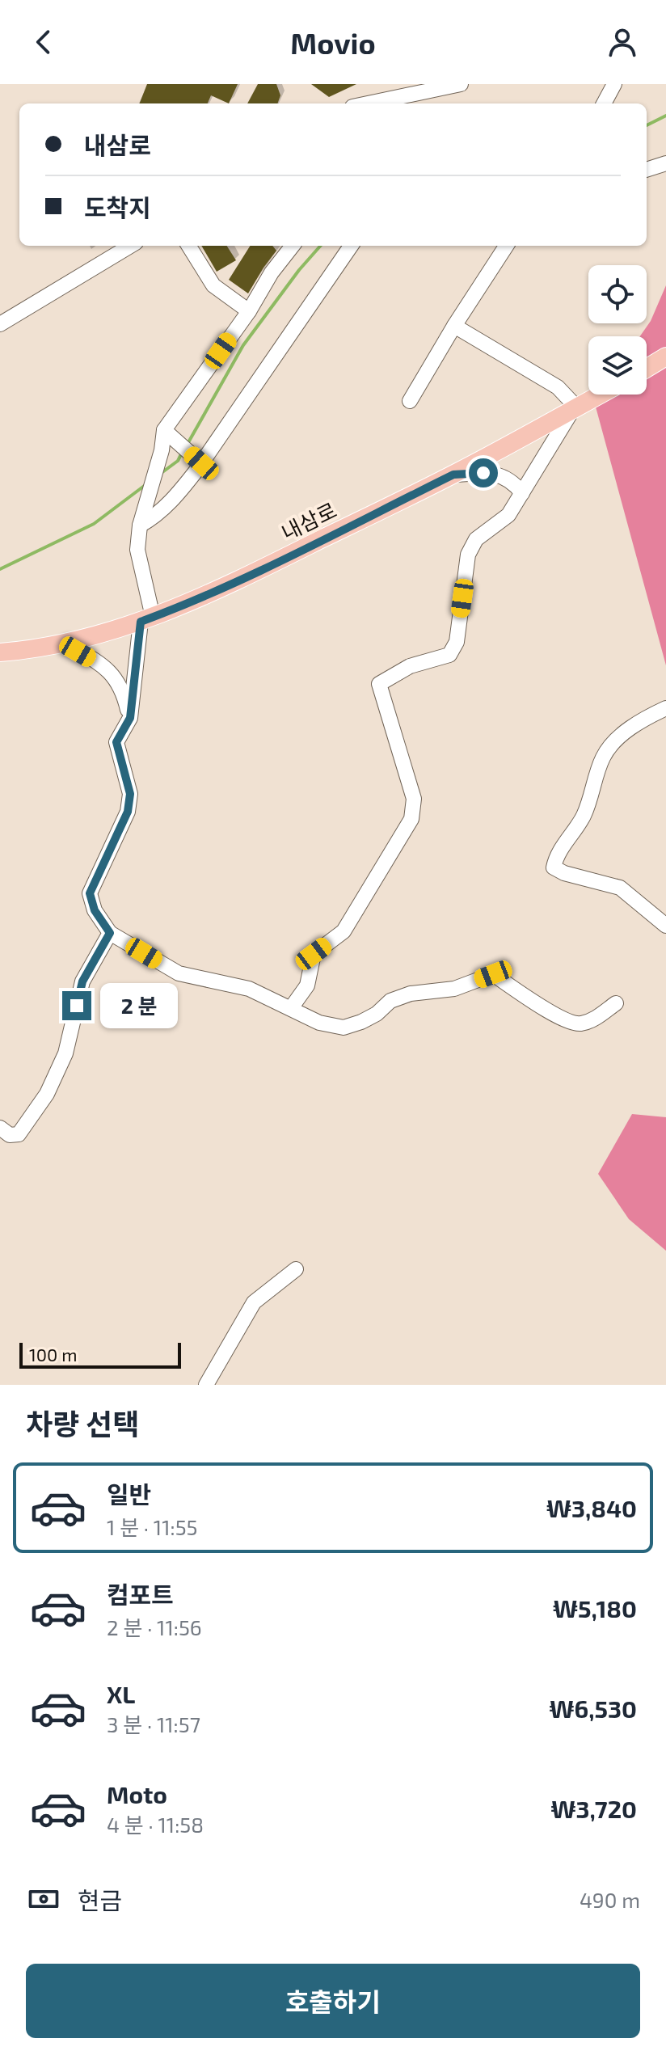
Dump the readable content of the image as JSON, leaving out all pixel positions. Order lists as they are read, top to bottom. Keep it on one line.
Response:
{"streets":{"main road":["내삼로"]},"scale_bar":"100 m","page":{"header":"Movio","banner":["내삼로","도착지"],"bubble":"2 분","scale":"100 m","heading":"차량 선택","list":[{"name":"일반","note":"1 분 · 11:55","value":"₩3,840"},{"name":"컴포트","note":"2 분 · 11:56","value":"₩5,180"},{"name":"XL","note":"3 분 · 11:57","value":"₩6,530"},{"name":"Moto","note":"4 분 · 11:58","value":"₩3,720"}],"pay":["현금","490 m"],"buttons":"호출하기"}}
